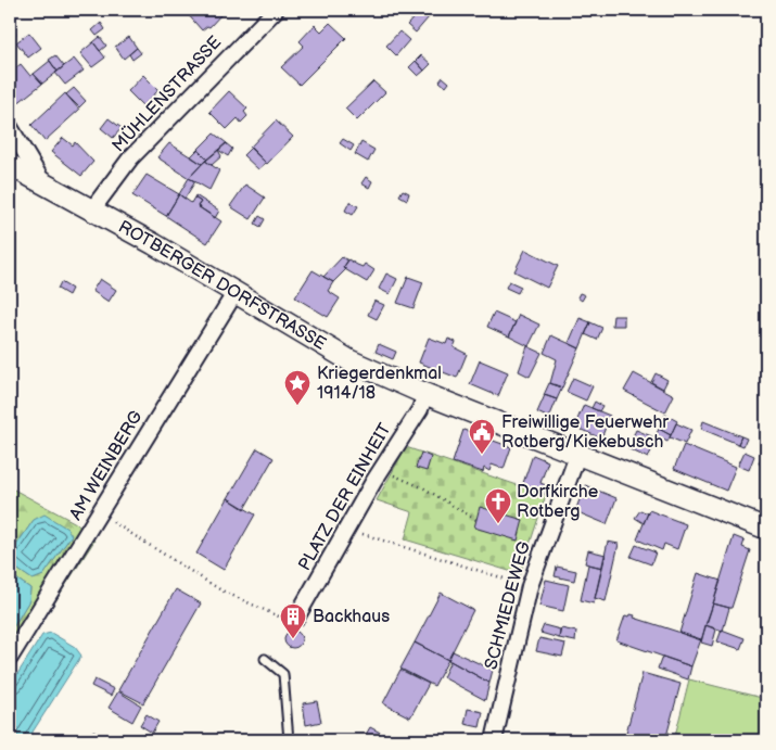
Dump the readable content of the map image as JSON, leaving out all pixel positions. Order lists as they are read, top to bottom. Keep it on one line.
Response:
{"streets":{"main road":["ROTBERGER DORFSTRASSE"],"street":["MÜHLENSTRASSE","AM WEINBERG","PLATZ DER EINHEIT","SCHMIEDEWEG"]},"crossings":[["MÜHLENSTRASSE","ROTBERGER DORFSTRASSE"],["ROTBERGER DORFSTRASSE","AM WEINBERG"],["ROTBERGER DORFSTRASSE","PLATZ DER EINHEIT"],["ROTBERGER DORFSTRASSE","SCHMIEDEWEG"]],"places":{"place":["Kriegerdenkmal 1914/18"],"public building":["Freiwillige Feuerwehr Rotberg/Kiekebusch"],"church":["Dorfkirche Rotberg"],"building":["Backhaus"]}}
